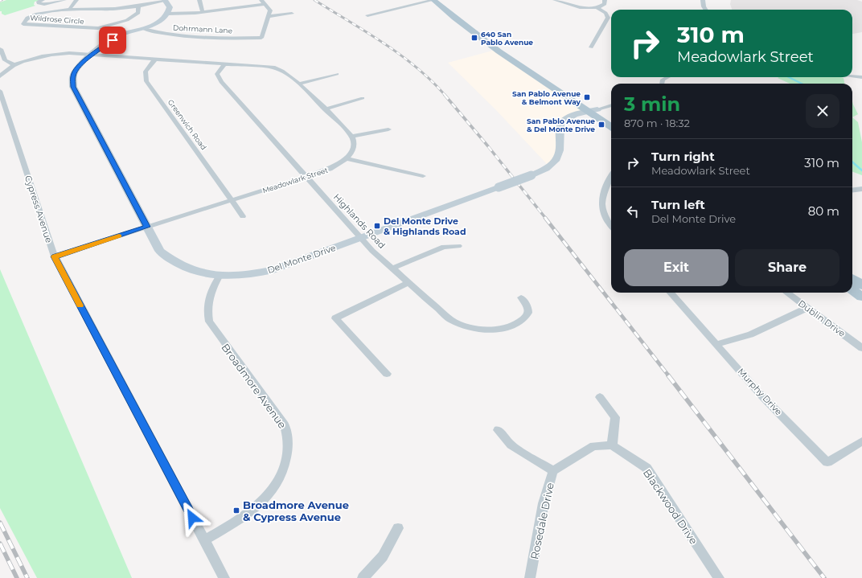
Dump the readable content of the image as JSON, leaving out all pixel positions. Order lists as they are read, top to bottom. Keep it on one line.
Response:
{"streets":{"street":["Wildrose Circle","Dohrmann Lane","Greenwich Road","Meadowlark Street","Cypress Avenue","Highlands Road","Del Monte Drive","Dublin Drive","Broadmore Avenue","Murphy Drive","Blackwood Drive","Rosedale Drive"]},"crossings":[["Dohrmann Lane","Del Monte Drive"],["Greenwich Road","Meadowlark Street"],["Meadowlark Street","Cypress Avenue"],["Meadowlark Street","Highlands Road"],["Meadowlark Street","Del Monte Drive"],["Cypress Avenue","Broadmore Avenue"],["Highlands Road","Del Monte Drive"],["Del Monte Drive","Broadmore Avenue"],["Blackwood Drive","Rosedale Drive"]],"places":{"transit":["640 San Pablo Avenue","San Pablo Avenue & Belmont Way","San Pablo Avenue & Del Monte Drive","Del Monte Drive & Highlands Road","Broadmore Avenue & Cypress Avenue"]},"page":{"turn":["310 m","Meadowlark Street"],"heading":["3 min","870 m · 18:32"],"list":[{"name":"Turn right","note":"Meadowlark Street","value":"310 m"},{"name":"Turn left","note":"Del Monte Drive","value":"80 m"}],"buttons":["Exit","Share"]}}
